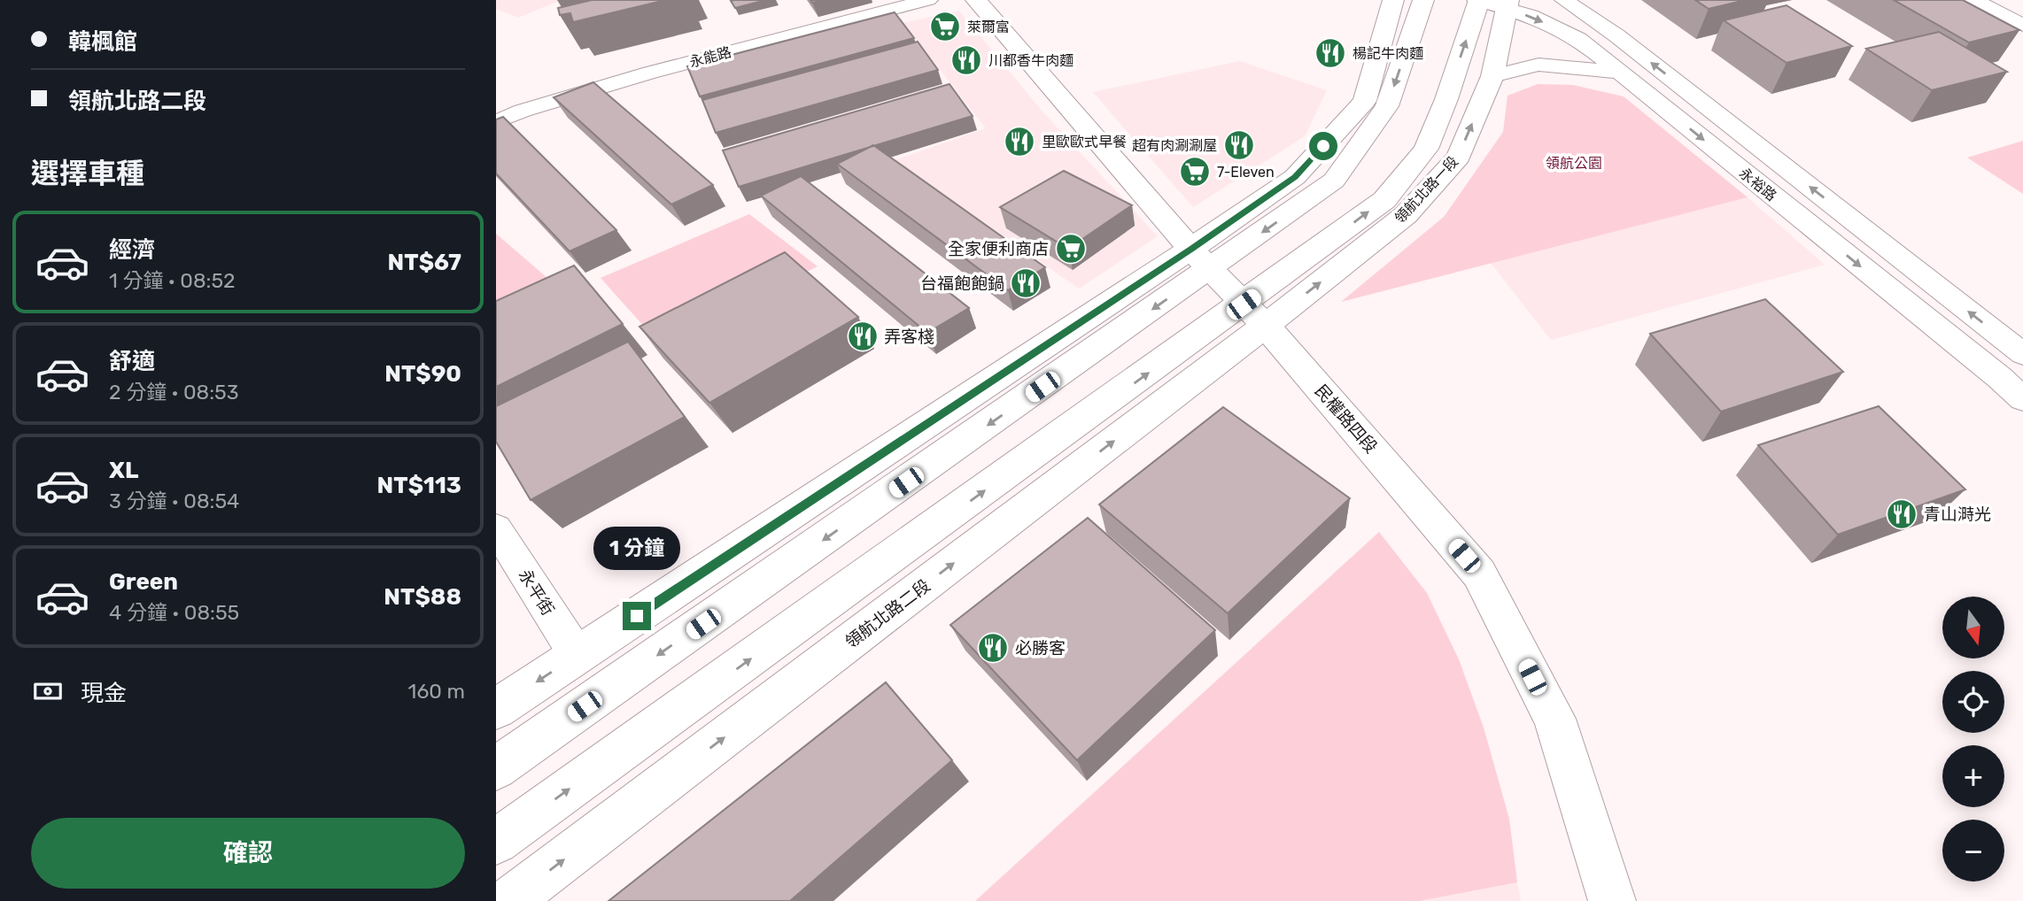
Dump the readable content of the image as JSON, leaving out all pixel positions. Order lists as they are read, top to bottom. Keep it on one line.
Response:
{"streets":{"street":["永能路","永裕路","領航北路一段","民權路四段","永平街","領航北路二段"]},"crossings":[["永裕路","領航北路一段"],["領航北路一段","民權路四段"],["領航北路一段","領航北路二段"],["民權路四段","領航北路二段"]],"parks":["領航公園"],"places":{"supermarket":["萊爾富","7-Eleven","全家便利商店"],"restaurant":["楊記牛肉麵","川都香牛肉麵","里歐歐式早餐","超有肉涮涮屋","台福飽飽鍋","弄客棧","青山溡光","必勝客"]},"north":"bottom","page":{"banner":["韓楓館","領航北路二段"],"heading":"選擇車種","list":[{"name":"經濟","note":"1 分鐘 · 08:52","value":"NT$67"},{"name":"舒適","note":"2 分鐘 · 08:53","value":"NT$90"},{"name":"XL","note":"3 分鐘 · 08:54","value":"NT$113"},{"name":"Green","note":"4 分鐘 · 08:55","value":"NT$88"}],"bubble":"1 分鐘","map_buttons":["+","−"],"pay":["現金","160 m"],"buttons":"確認"}}
